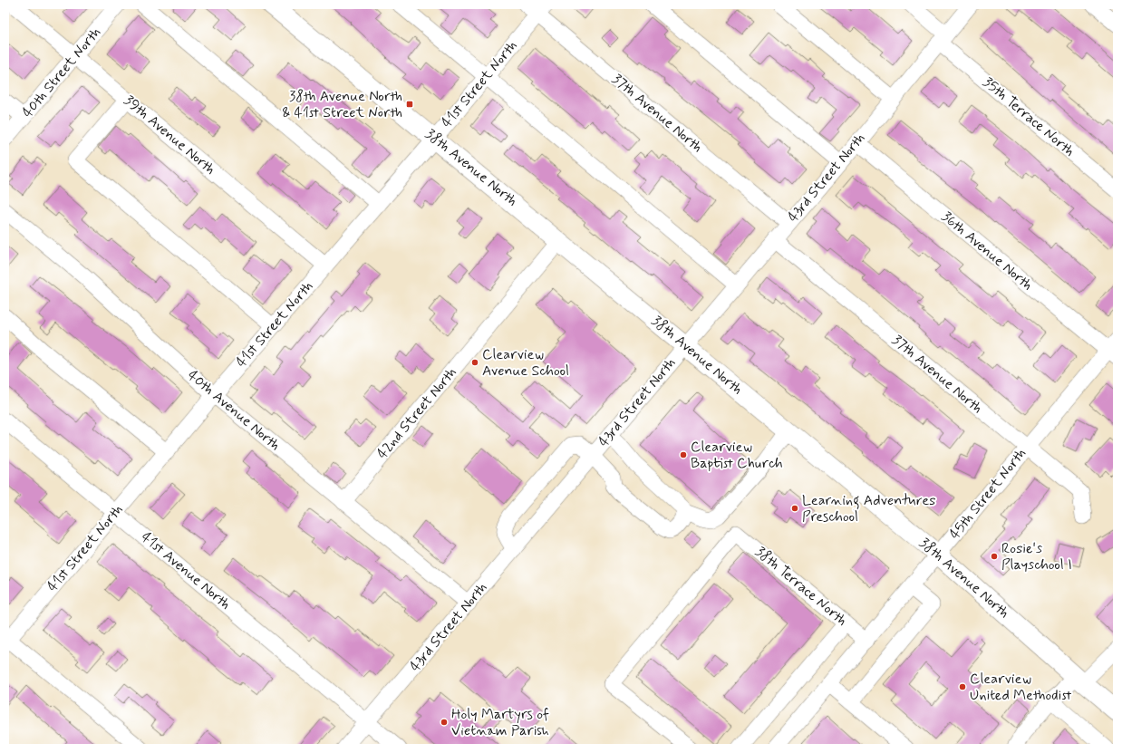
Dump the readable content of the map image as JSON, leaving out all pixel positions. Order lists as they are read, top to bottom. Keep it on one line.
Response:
{"streets":{"main road":["38th Avenue North"],"street":["40th Street North","41st Street North","37th Avenue North","35th Terrace North","39th Avenue North","43rd Street North","36th Avenue North","40th Avenue North","42nd Street North","45th Street North","41st Avenue North","38th Terrace North"]},"crossings":[["40th Street North","39th Avenue North"],["41st Street North","37th Avenue North"],["41st Street North","39th Avenue North"],["41st Street North","38th Avenue North"],["41st Street North","40th Avenue North"],["41st Street North","41st Avenue North"],["37th Avenue North","43rd Street North"],["37th Avenue North","45th Street North"],["35th Terrace North","43rd Street North"],["38th Avenue North","43rd Street North"],["38th Avenue North","42nd Street North"],["38th Avenue North","45th Street North"],["43rd Street North","36th Avenue North"],["43rd Street North","40th Avenue North"],["43rd Street North","41st Avenue North"],["36th Avenue North","45th Street North"],["40th Avenue North","42nd Street North"],["45th Street North","38th Terrace North"]],"places":{"transit":["38th Avenue North & 41st Street North"],"other":["Clearview Avenue School","Clearview Baptist Church","Learning Adventures Preschool","Rosie's Playschool I","Clearview United Methodist","Holy Martyrs of Vietnam Parish"]}}
